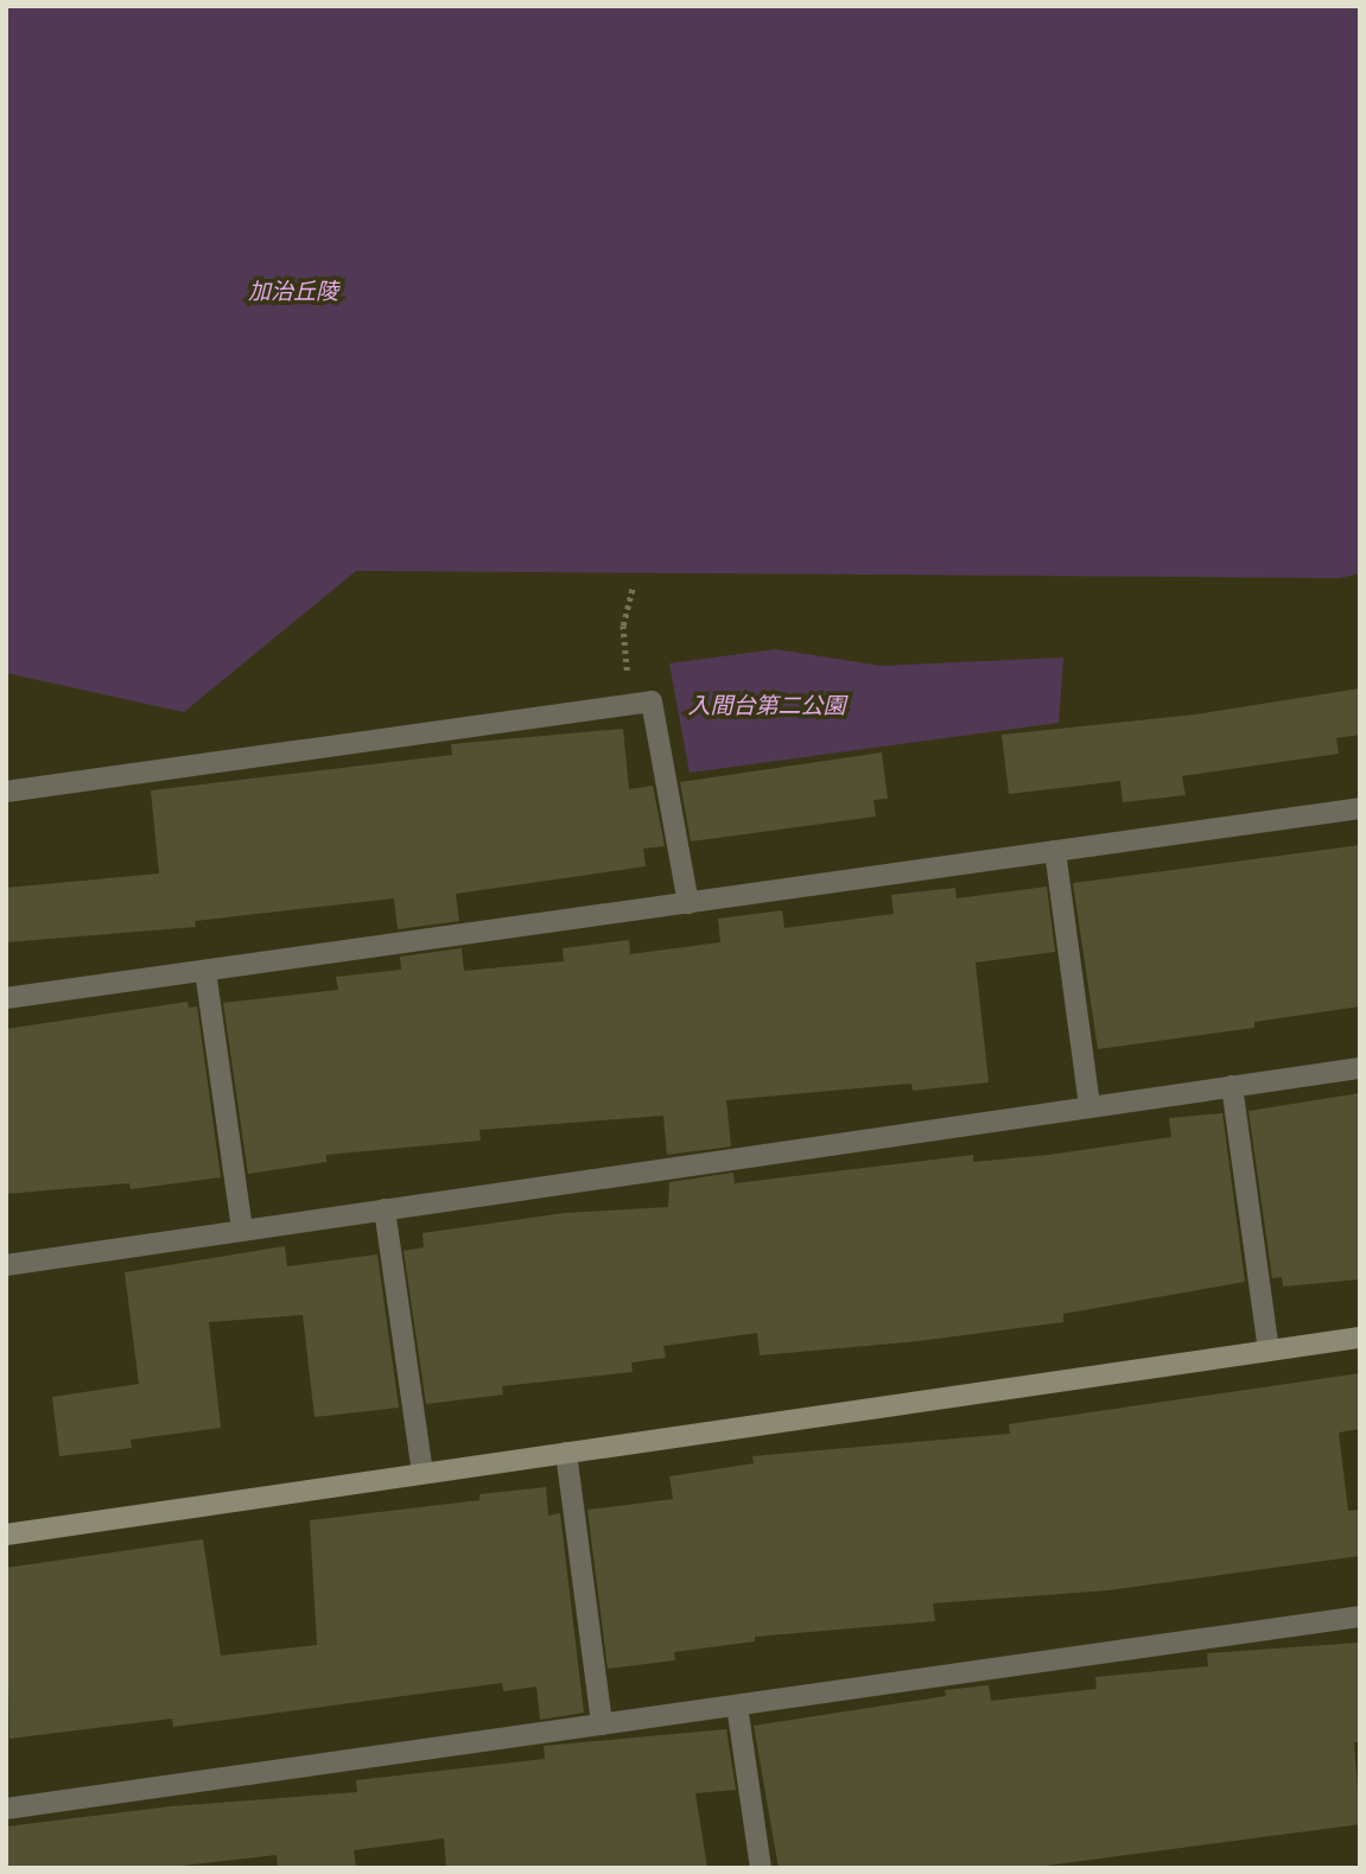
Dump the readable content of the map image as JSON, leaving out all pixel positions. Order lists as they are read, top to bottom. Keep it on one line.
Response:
{"parks":["加治丘陵","入間台第二公園"]}
